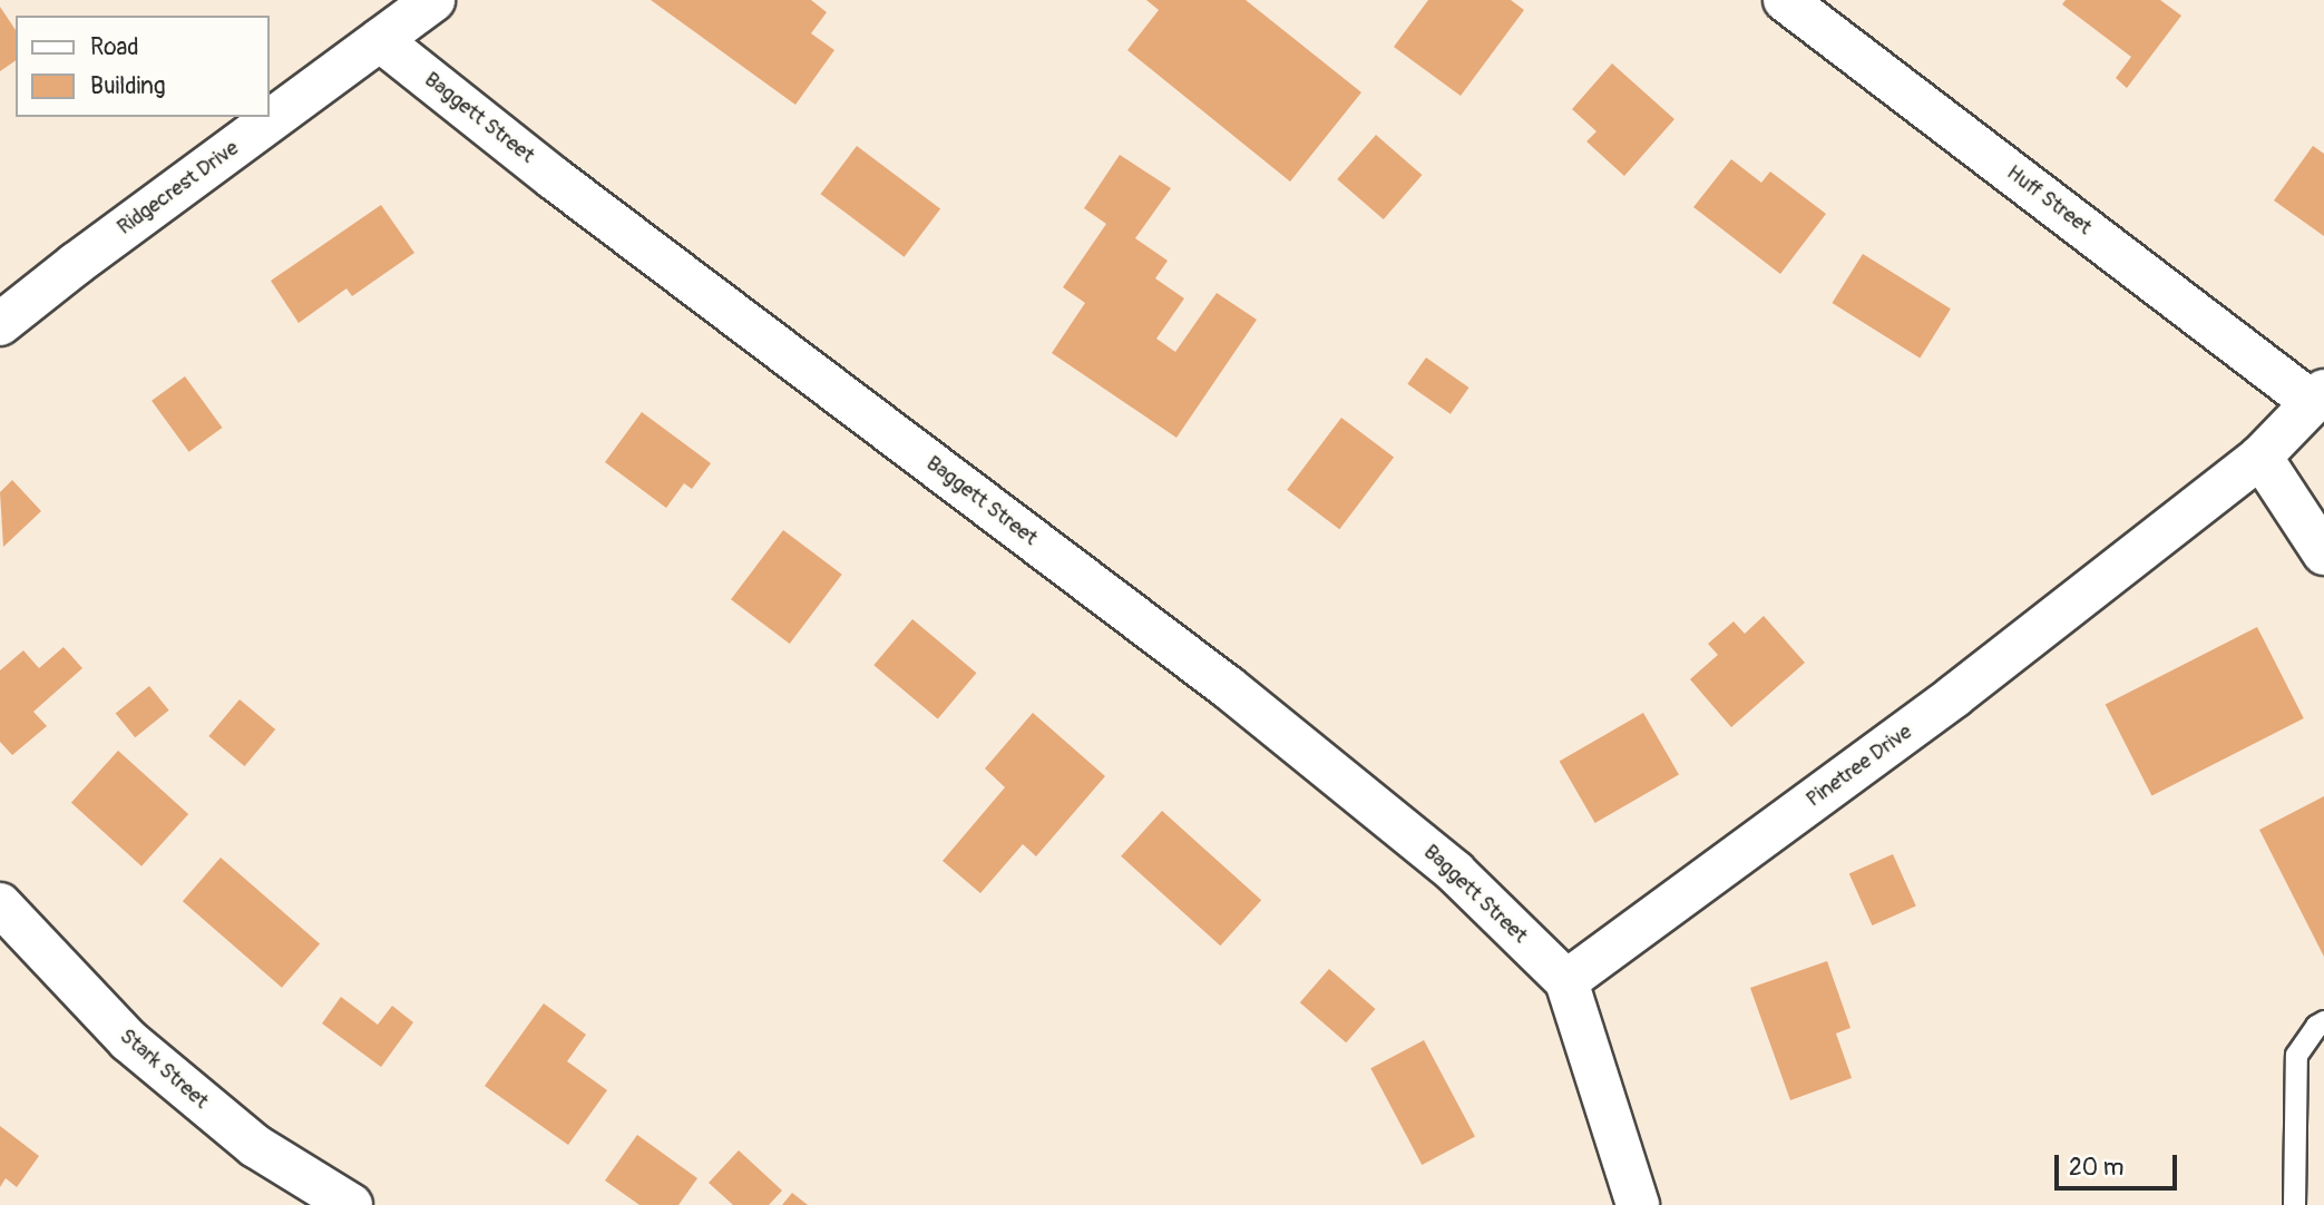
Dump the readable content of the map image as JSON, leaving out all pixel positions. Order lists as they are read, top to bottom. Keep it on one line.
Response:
{"streets":{"street":["Baggett Street","Ridgecrest Drive","Huff Street","Pinetree Drive","Stark Street"]},"crossings":[["Baggett Street","Ridgecrest Drive"],["Baggett Street","Pinetree Drive"],["Huff Street","Pinetree Drive"]],"legend":["Road","Building"],"scale_bar":"20 m"}
